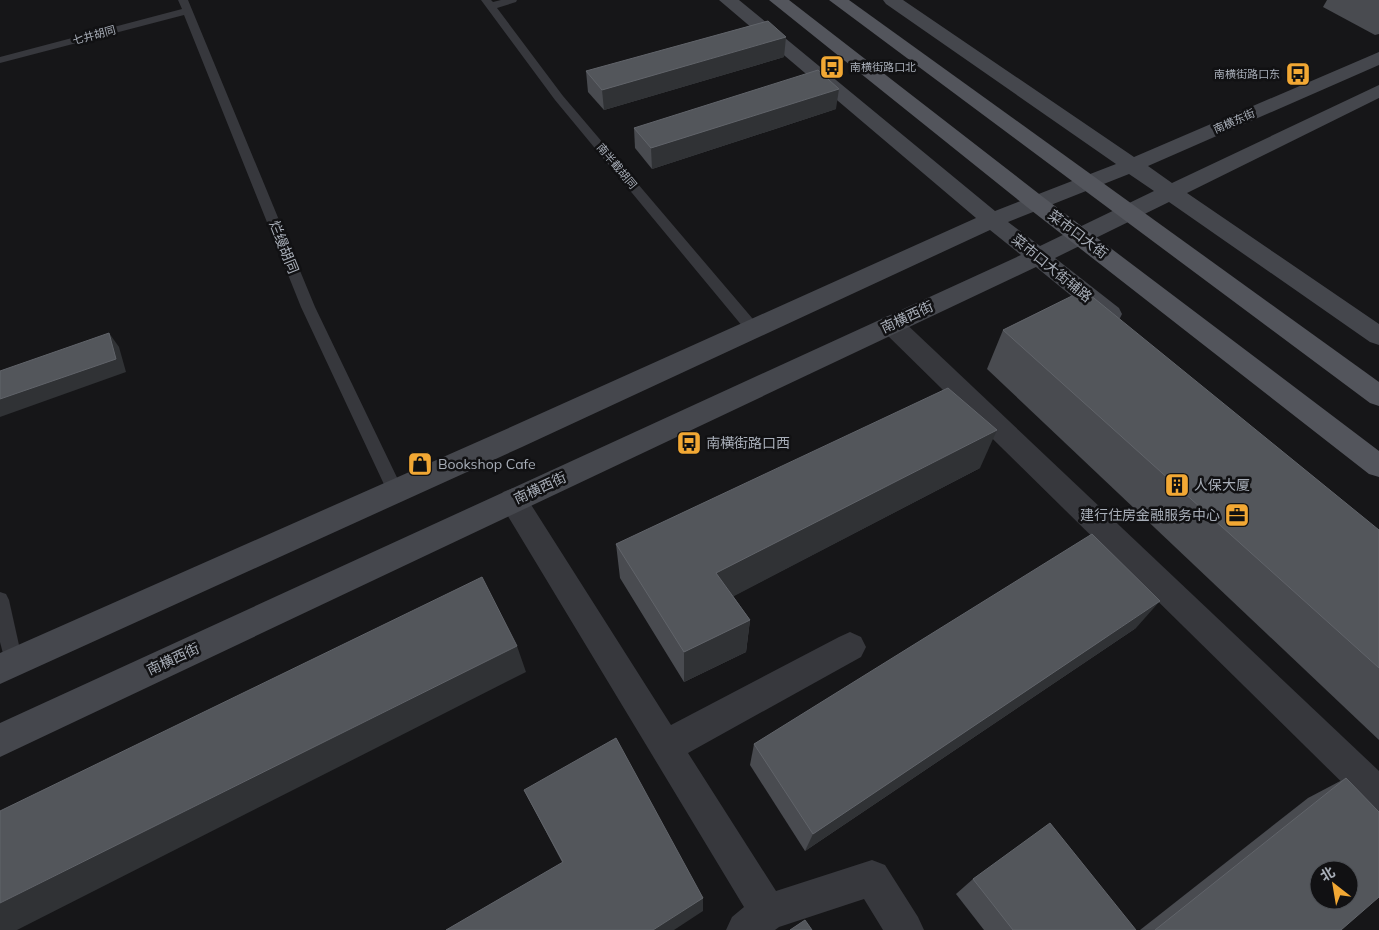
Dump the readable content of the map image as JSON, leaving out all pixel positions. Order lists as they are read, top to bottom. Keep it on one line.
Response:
{"streets":{"main road":["南横东街","菜市口大街","菜市口大街辅路","南横西街"],"lane":["七井胡同","南半截胡同","烂缦胡同"]},"crossings":[["七井胡同","烂缦胡同"],["南横东街","菜市口大街"],["菜市口大街","南横西街"],["菜市口大街辅路","南横西街"]],"places":{"bus stop":["南横街路口北","南横街路口东","南横街路口西"],"shop":["Bookshop Cafe"],"building":["人保大厦"],"office":["建行住房金融服务中心"]},"north":"top left"}
